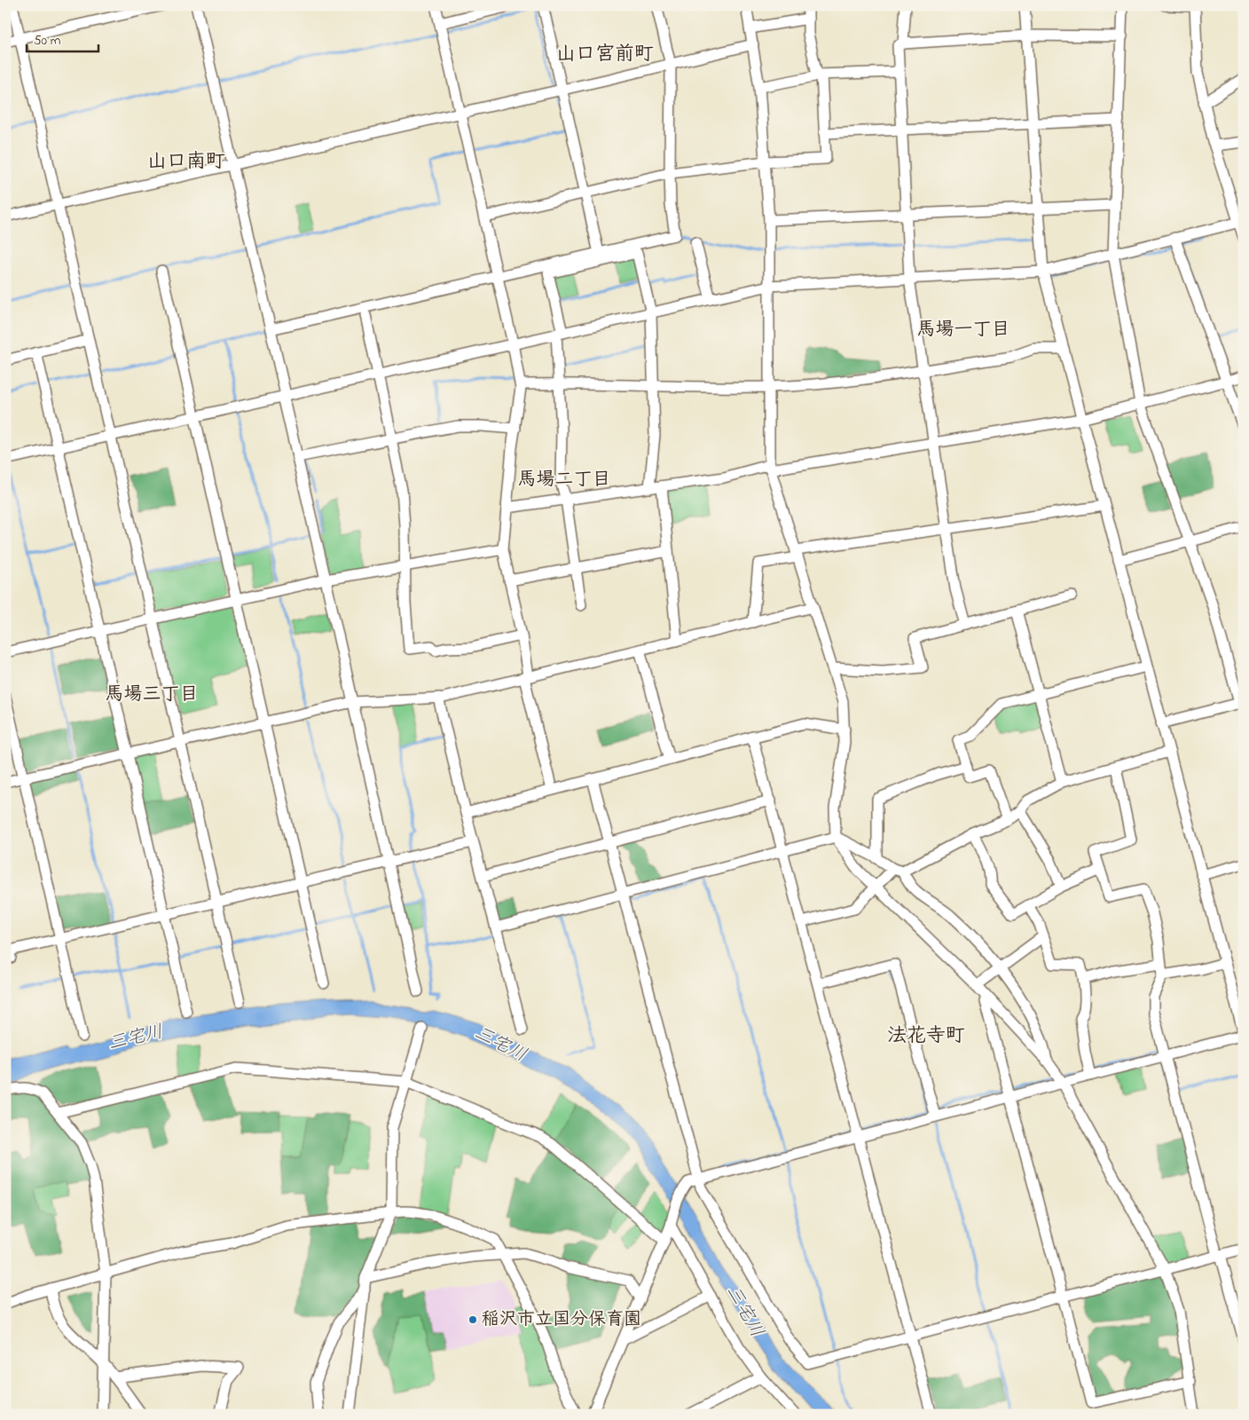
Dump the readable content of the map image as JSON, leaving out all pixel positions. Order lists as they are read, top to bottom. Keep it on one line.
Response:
{"districts":["山口宮前町","山口南町","馬場一丁目","馬場二丁目","馬場三丁目","法花寺町"],"water":["三宅川"],"places":["稲沢市立国分保育園"],"scale_bar":"50 m"}
